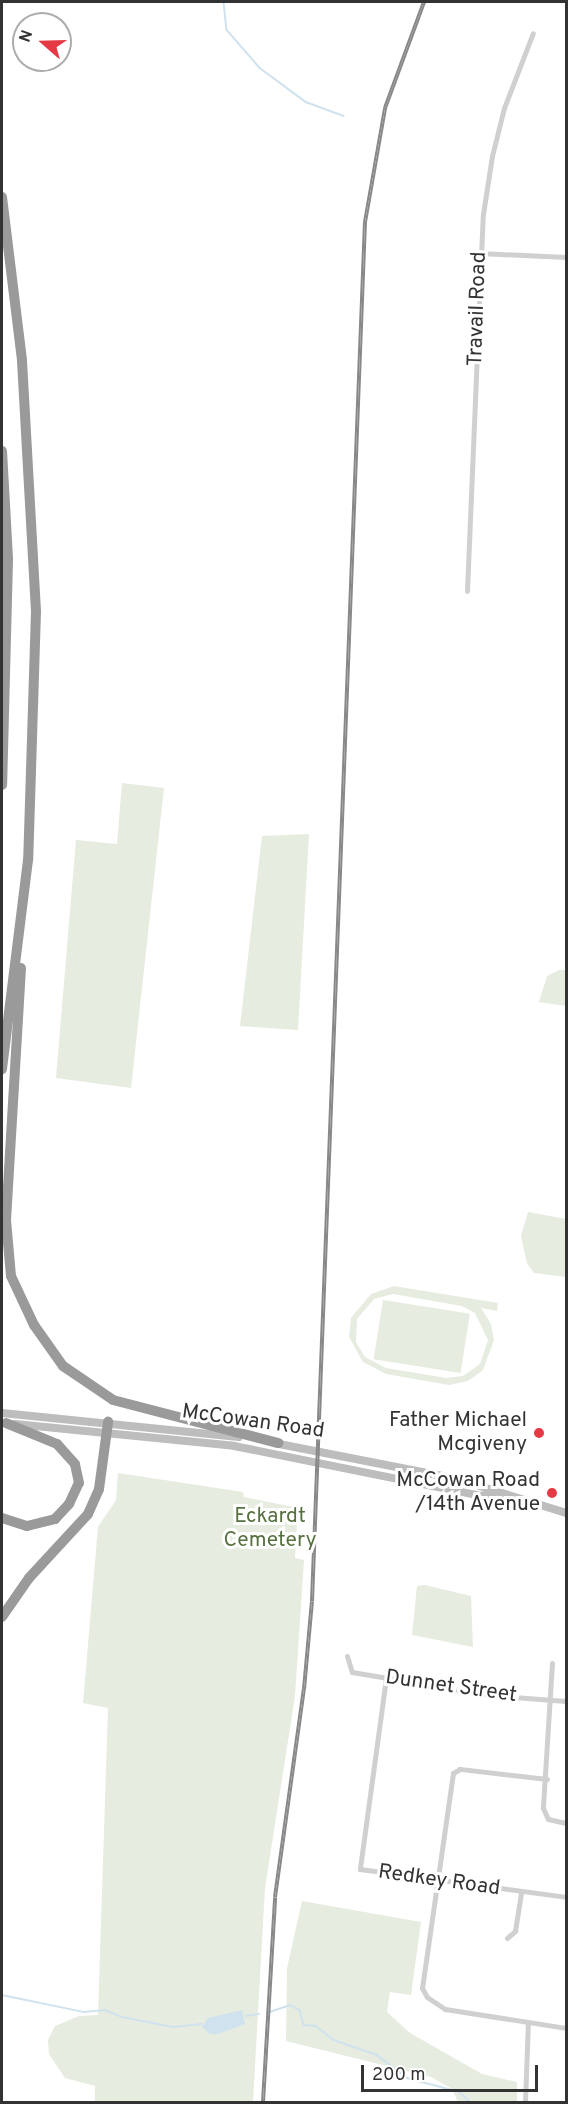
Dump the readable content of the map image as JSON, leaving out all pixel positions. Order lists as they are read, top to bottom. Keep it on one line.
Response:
{"streets":{"main road":["McCowan Road"],"street":["Travail Road","Dunnet Street","Redkey Road"]},"crossings":[["Dunnet Street","Redkey Road"]],"parks":["Eckardt Cemetery"],"places":["Father Michael Mcgiveny","McCowan Road /14th Avenue"],"scale_bar":"200 m","north":"left"}
